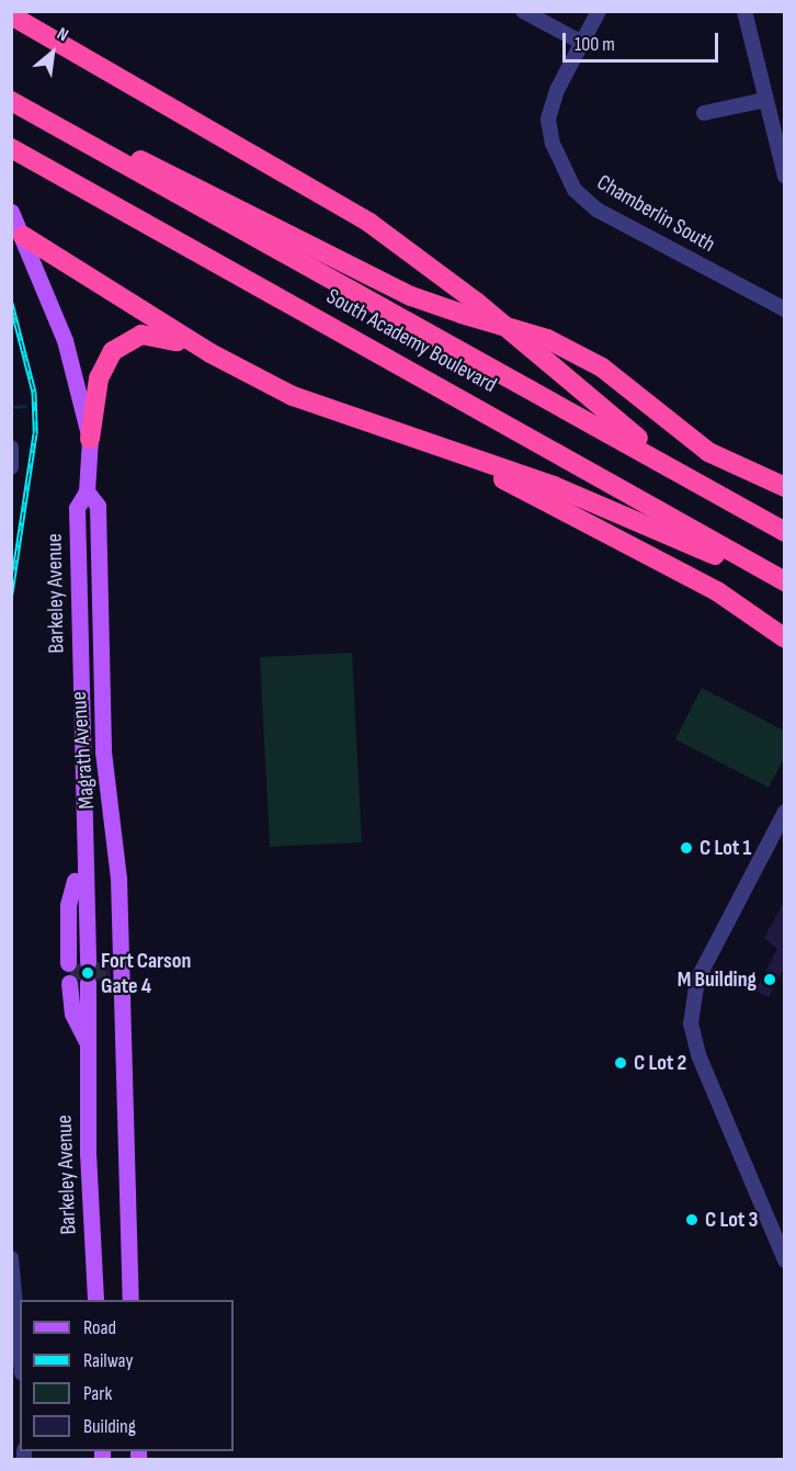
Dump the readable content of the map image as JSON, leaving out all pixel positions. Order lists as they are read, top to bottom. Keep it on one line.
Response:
{"streets":{"highway":["South Academy Boulevard"],"main road":["Barkeley Avenue","Magrath Avenue"],"street":["Chamberlin South"]},"crossings":[["Barkeley Avenue","Magrath Avenue"]],"places":["C Lot 1","Fort Carson Gate 4","M Building","C Lot 2","C Lot 3"],"legend":["Road","Railway","Park","Building"],"scale_bar":"100 m","north":"top right"}
